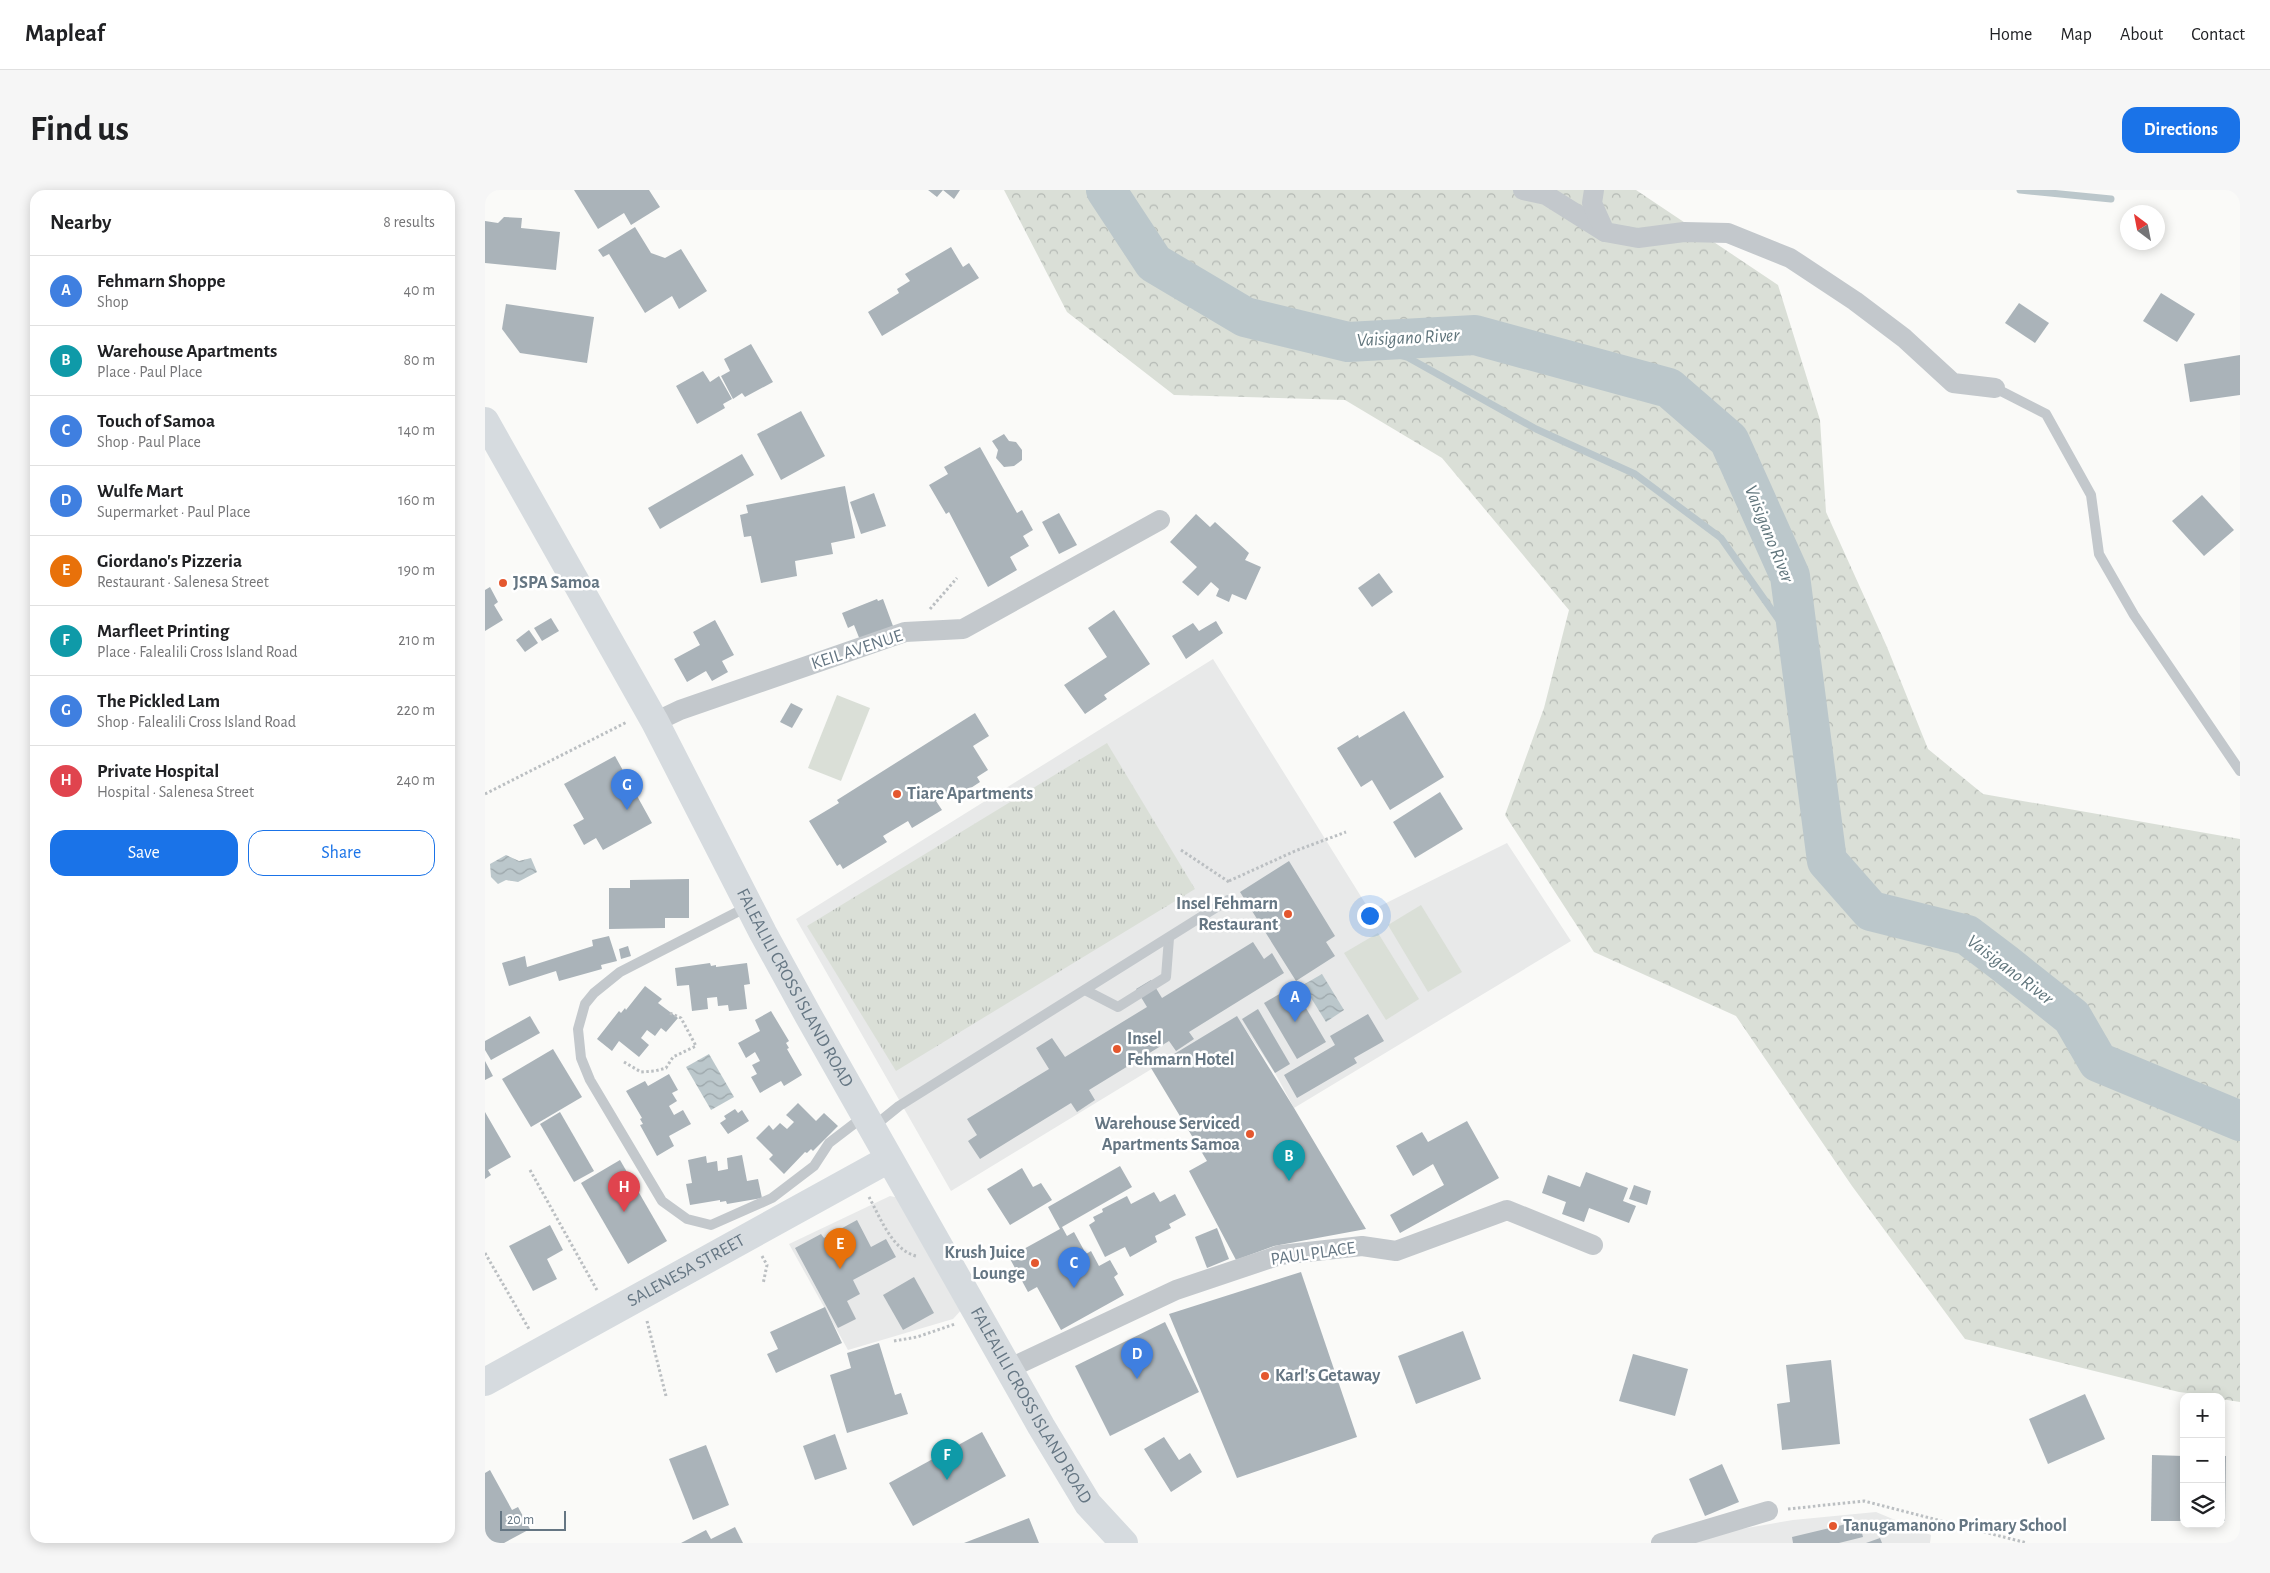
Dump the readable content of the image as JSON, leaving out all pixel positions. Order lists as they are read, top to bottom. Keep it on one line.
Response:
{"streets":{"main road":["FALEALILI CROSS ISLAND ROAD","SALENESA STREET"],"street":["KEIL AVENUE","PAUL PLACE"]},"crossings":[["KEIL AVENUE","FALEALILI CROSS ISLAND ROAD"],["FALEALILI CROSS ISLAND ROAD","PAUL PLACE"],["FALEALILI CROSS ISLAND ROAD","SALENESA STREET"]],"water":["Vaisigano River"],"places":["JSPA Samoa","Tiare Apartments","Insel Fehmarn Restaurant","Insel Fehmarn Hotel","Warehouse Serviced Apartments Samoa","Krush Juice Lounge","Karl's Getaway","Tanugamanono Primary School"],"scale_bar":"20 m","north":"top left","page":{"header":"Mapleaf","nav":["Home","Map","About","Contact"],"buttons":["Directions",["Save","Share"]],"title":"Find us","heading":["Nearby","8 results"],"list":[{"mark":"A","name":"Fehmarn Shoppe","note":"Shop","value":"40 m"},{"mark":"B","name":"Warehouse Apartments","note":"Place · Paul Place","value":"80 m"},{"mark":"C","name":"Touch of Samoa","note":"Shop · Paul Place","value":"140 m"},{"mark":"D","name":"Wulfe Mart","note":"Supermarket · Paul Place","value":"160 m"},{"mark":"E","name":"Giordano's Pizzeria","note":"Restaurant · Salenesa Street","value":"190 m"},{"mark":"F","name":"Marfleet Printing","note":"Place · Falealili Cross Island Road","value":"210 m"},{"mark":"G","name":"The Pickled Lam","note":"Shop · Falealili Cross Island Road","value":"220 m"},{"mark":"H","name":"Private Hospital","note":"Hospital · Salenesa Street","value":"240 m"}],"pins":["G","A","B","H","E","C","D","F"],"map_buttons":["+","−"],"scale":"20 m"}}
